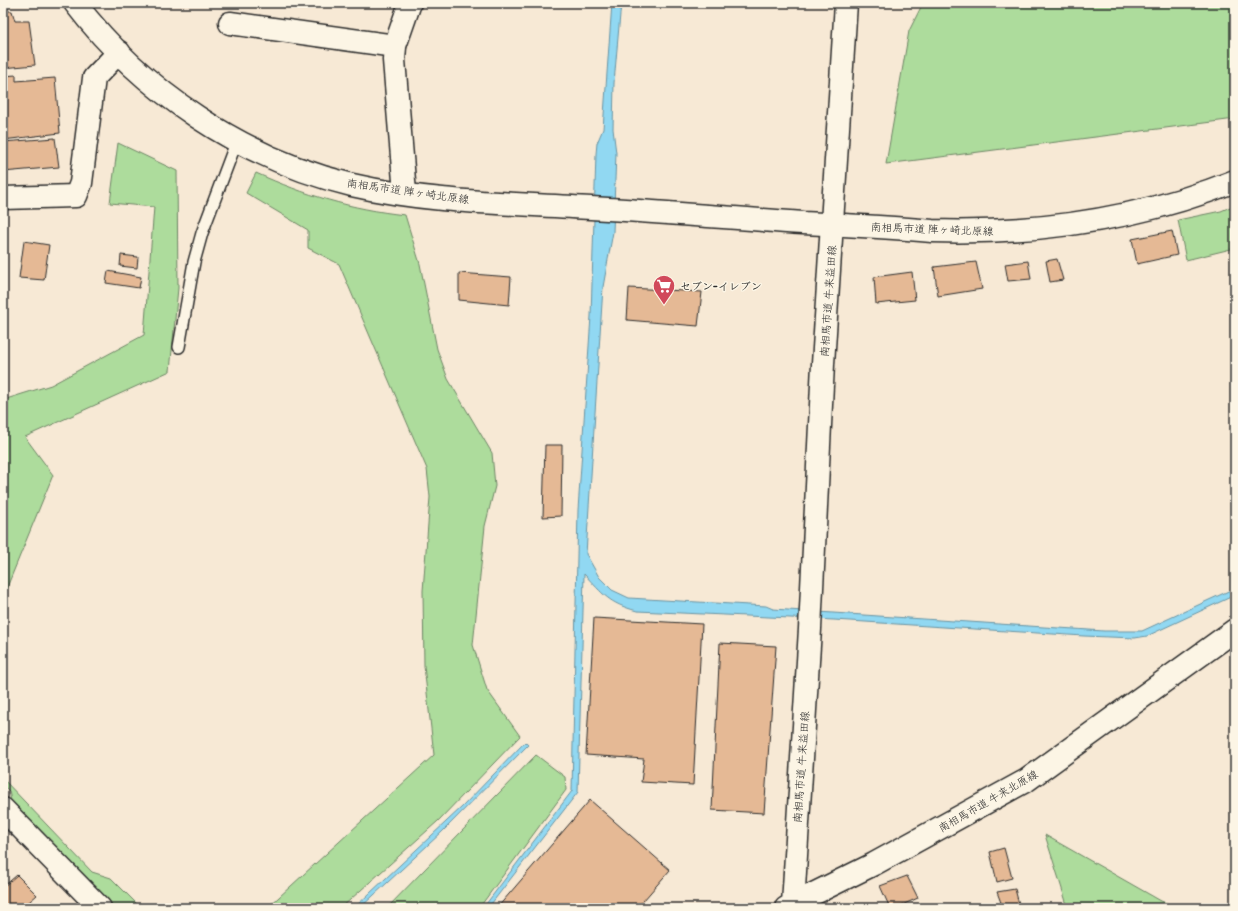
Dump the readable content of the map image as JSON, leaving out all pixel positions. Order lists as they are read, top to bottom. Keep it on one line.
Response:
{"streets":{"street":["南相馬市道 陣ヶ崎北原線","南相馬市道 牛来益田線","南相馬市道 牛来北原線"]},"crossings":[["南相馬市道 陣ヶ崎北原線","南相馬市道 牛来益田線"],["南相馬市道 牛来益田線","南相馬市道 牛来北原線"]],"places":{"supermarket":["セブン-イレブン"]}}
